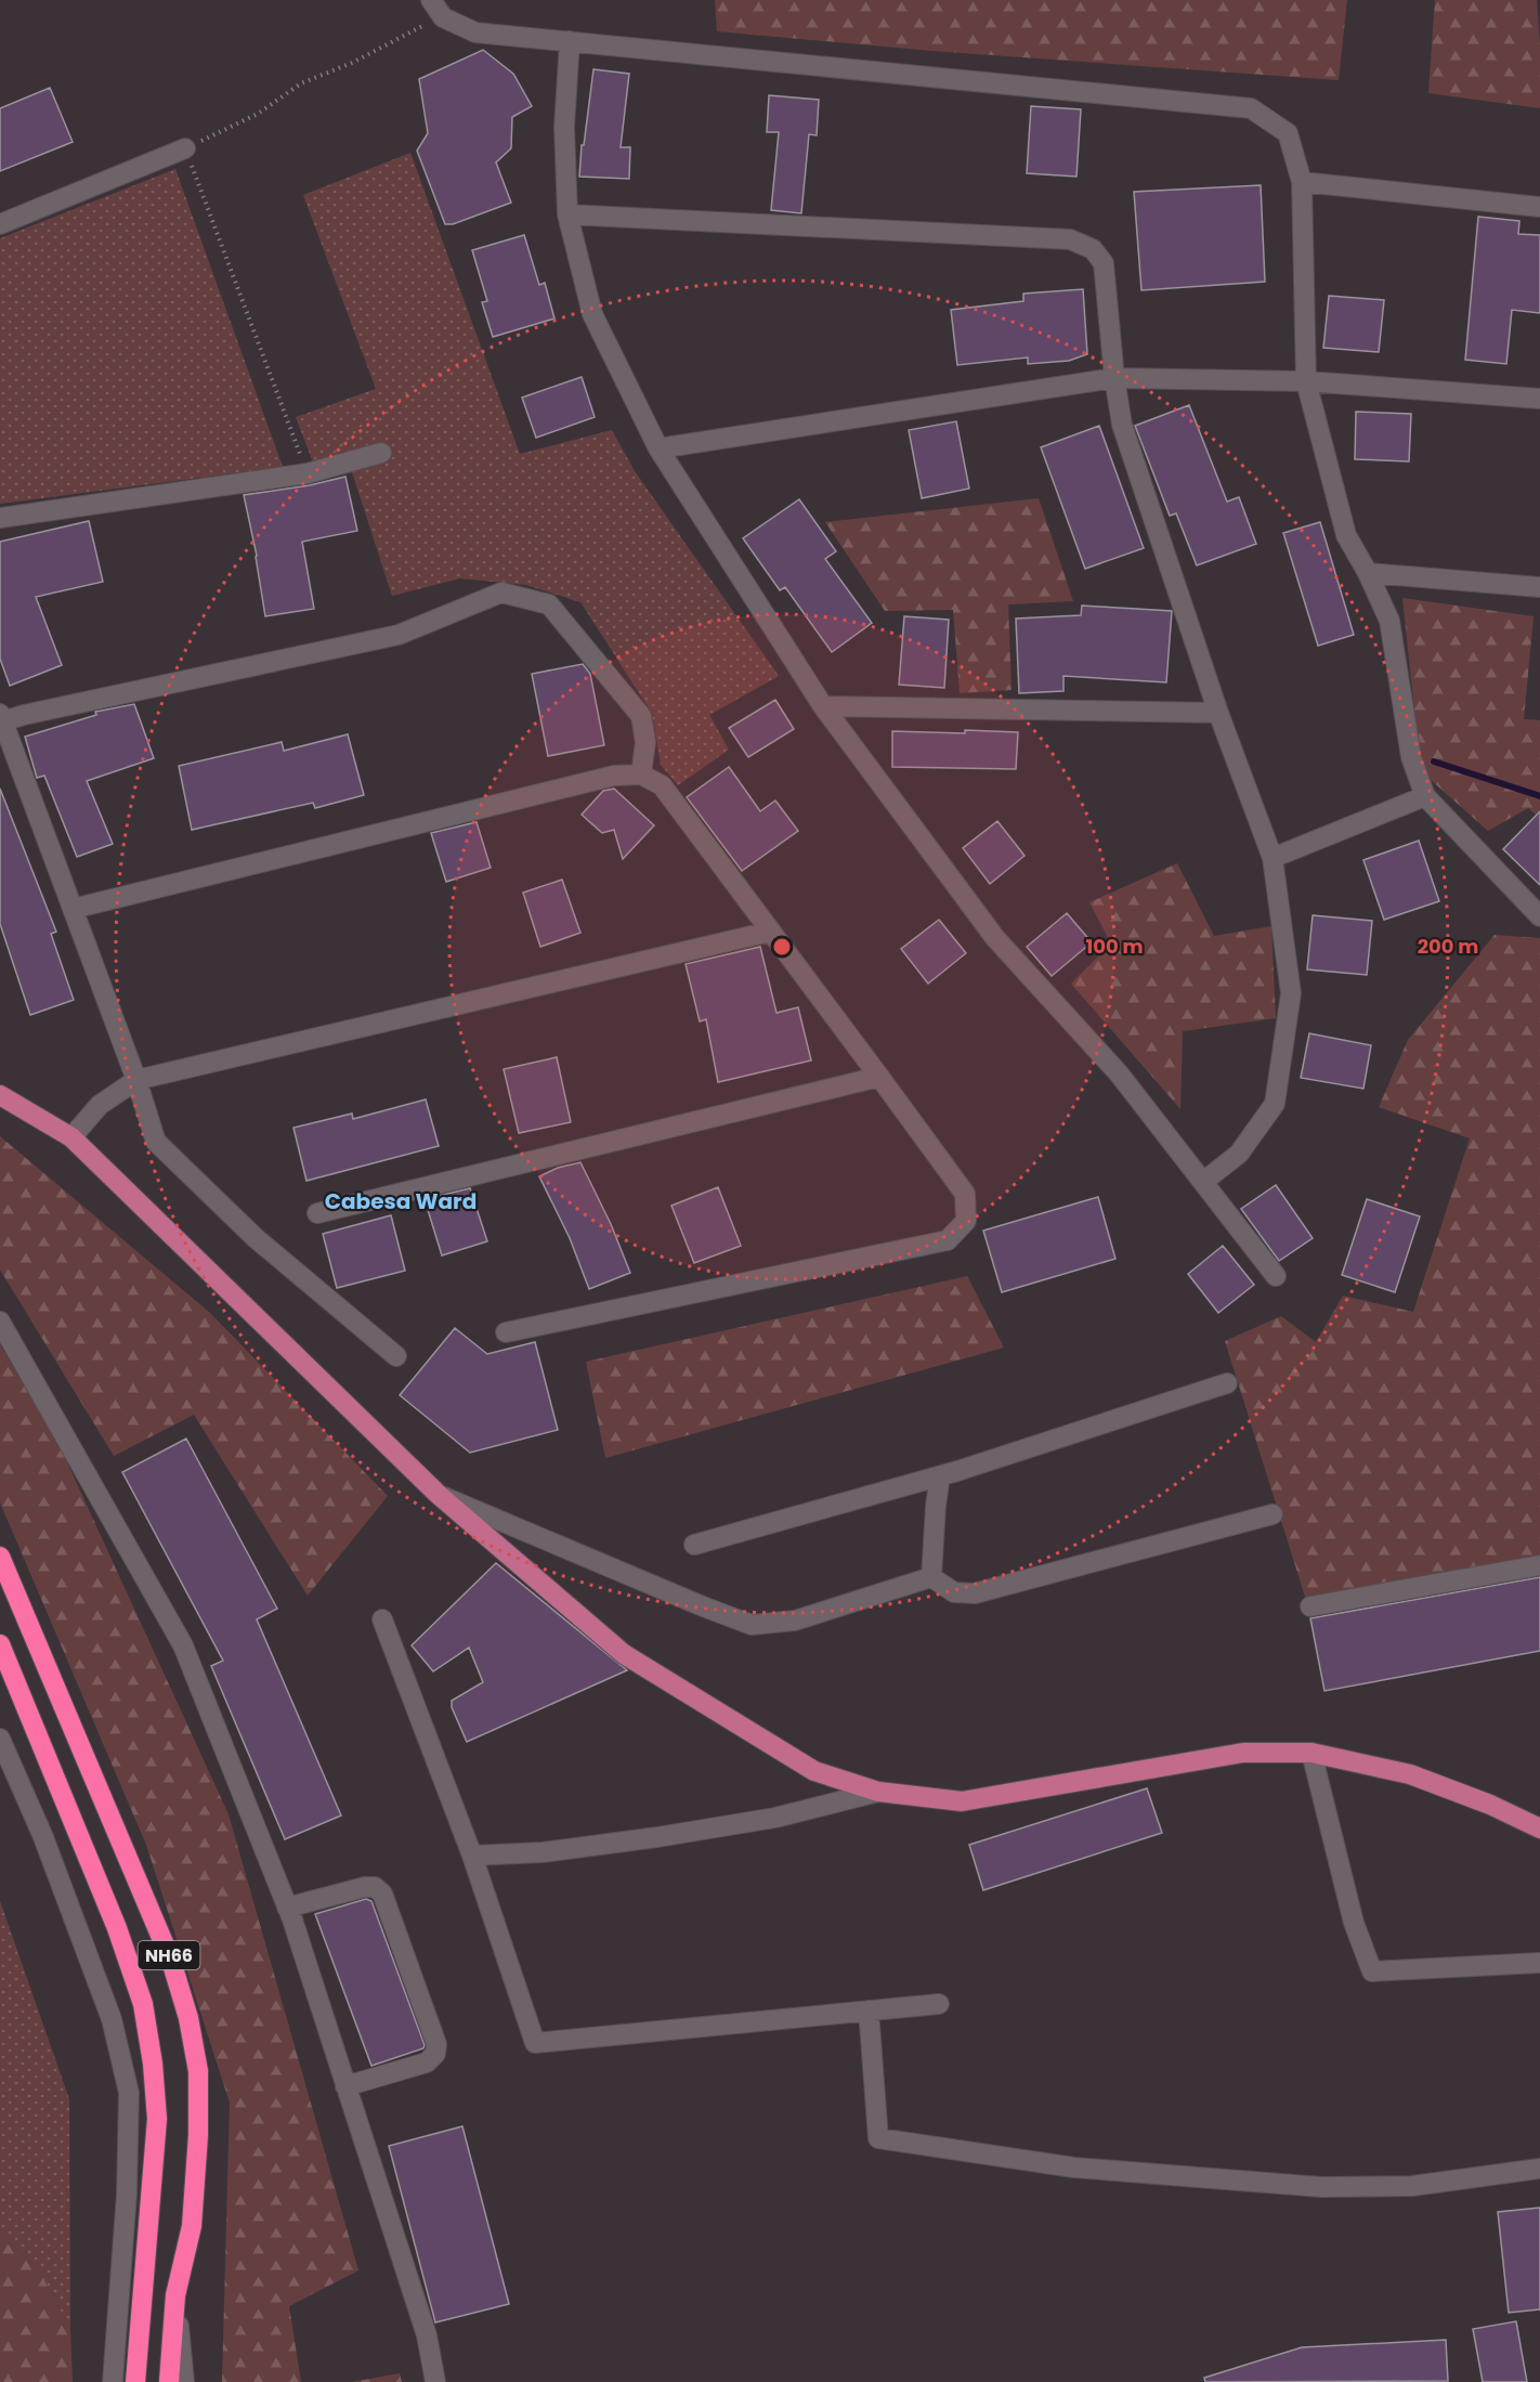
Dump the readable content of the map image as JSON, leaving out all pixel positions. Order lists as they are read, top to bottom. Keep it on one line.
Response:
{"streets":{"highway":["NH66"]},"districts":["Cabesa Ward"],"rings":["100 m","200 m"]}
